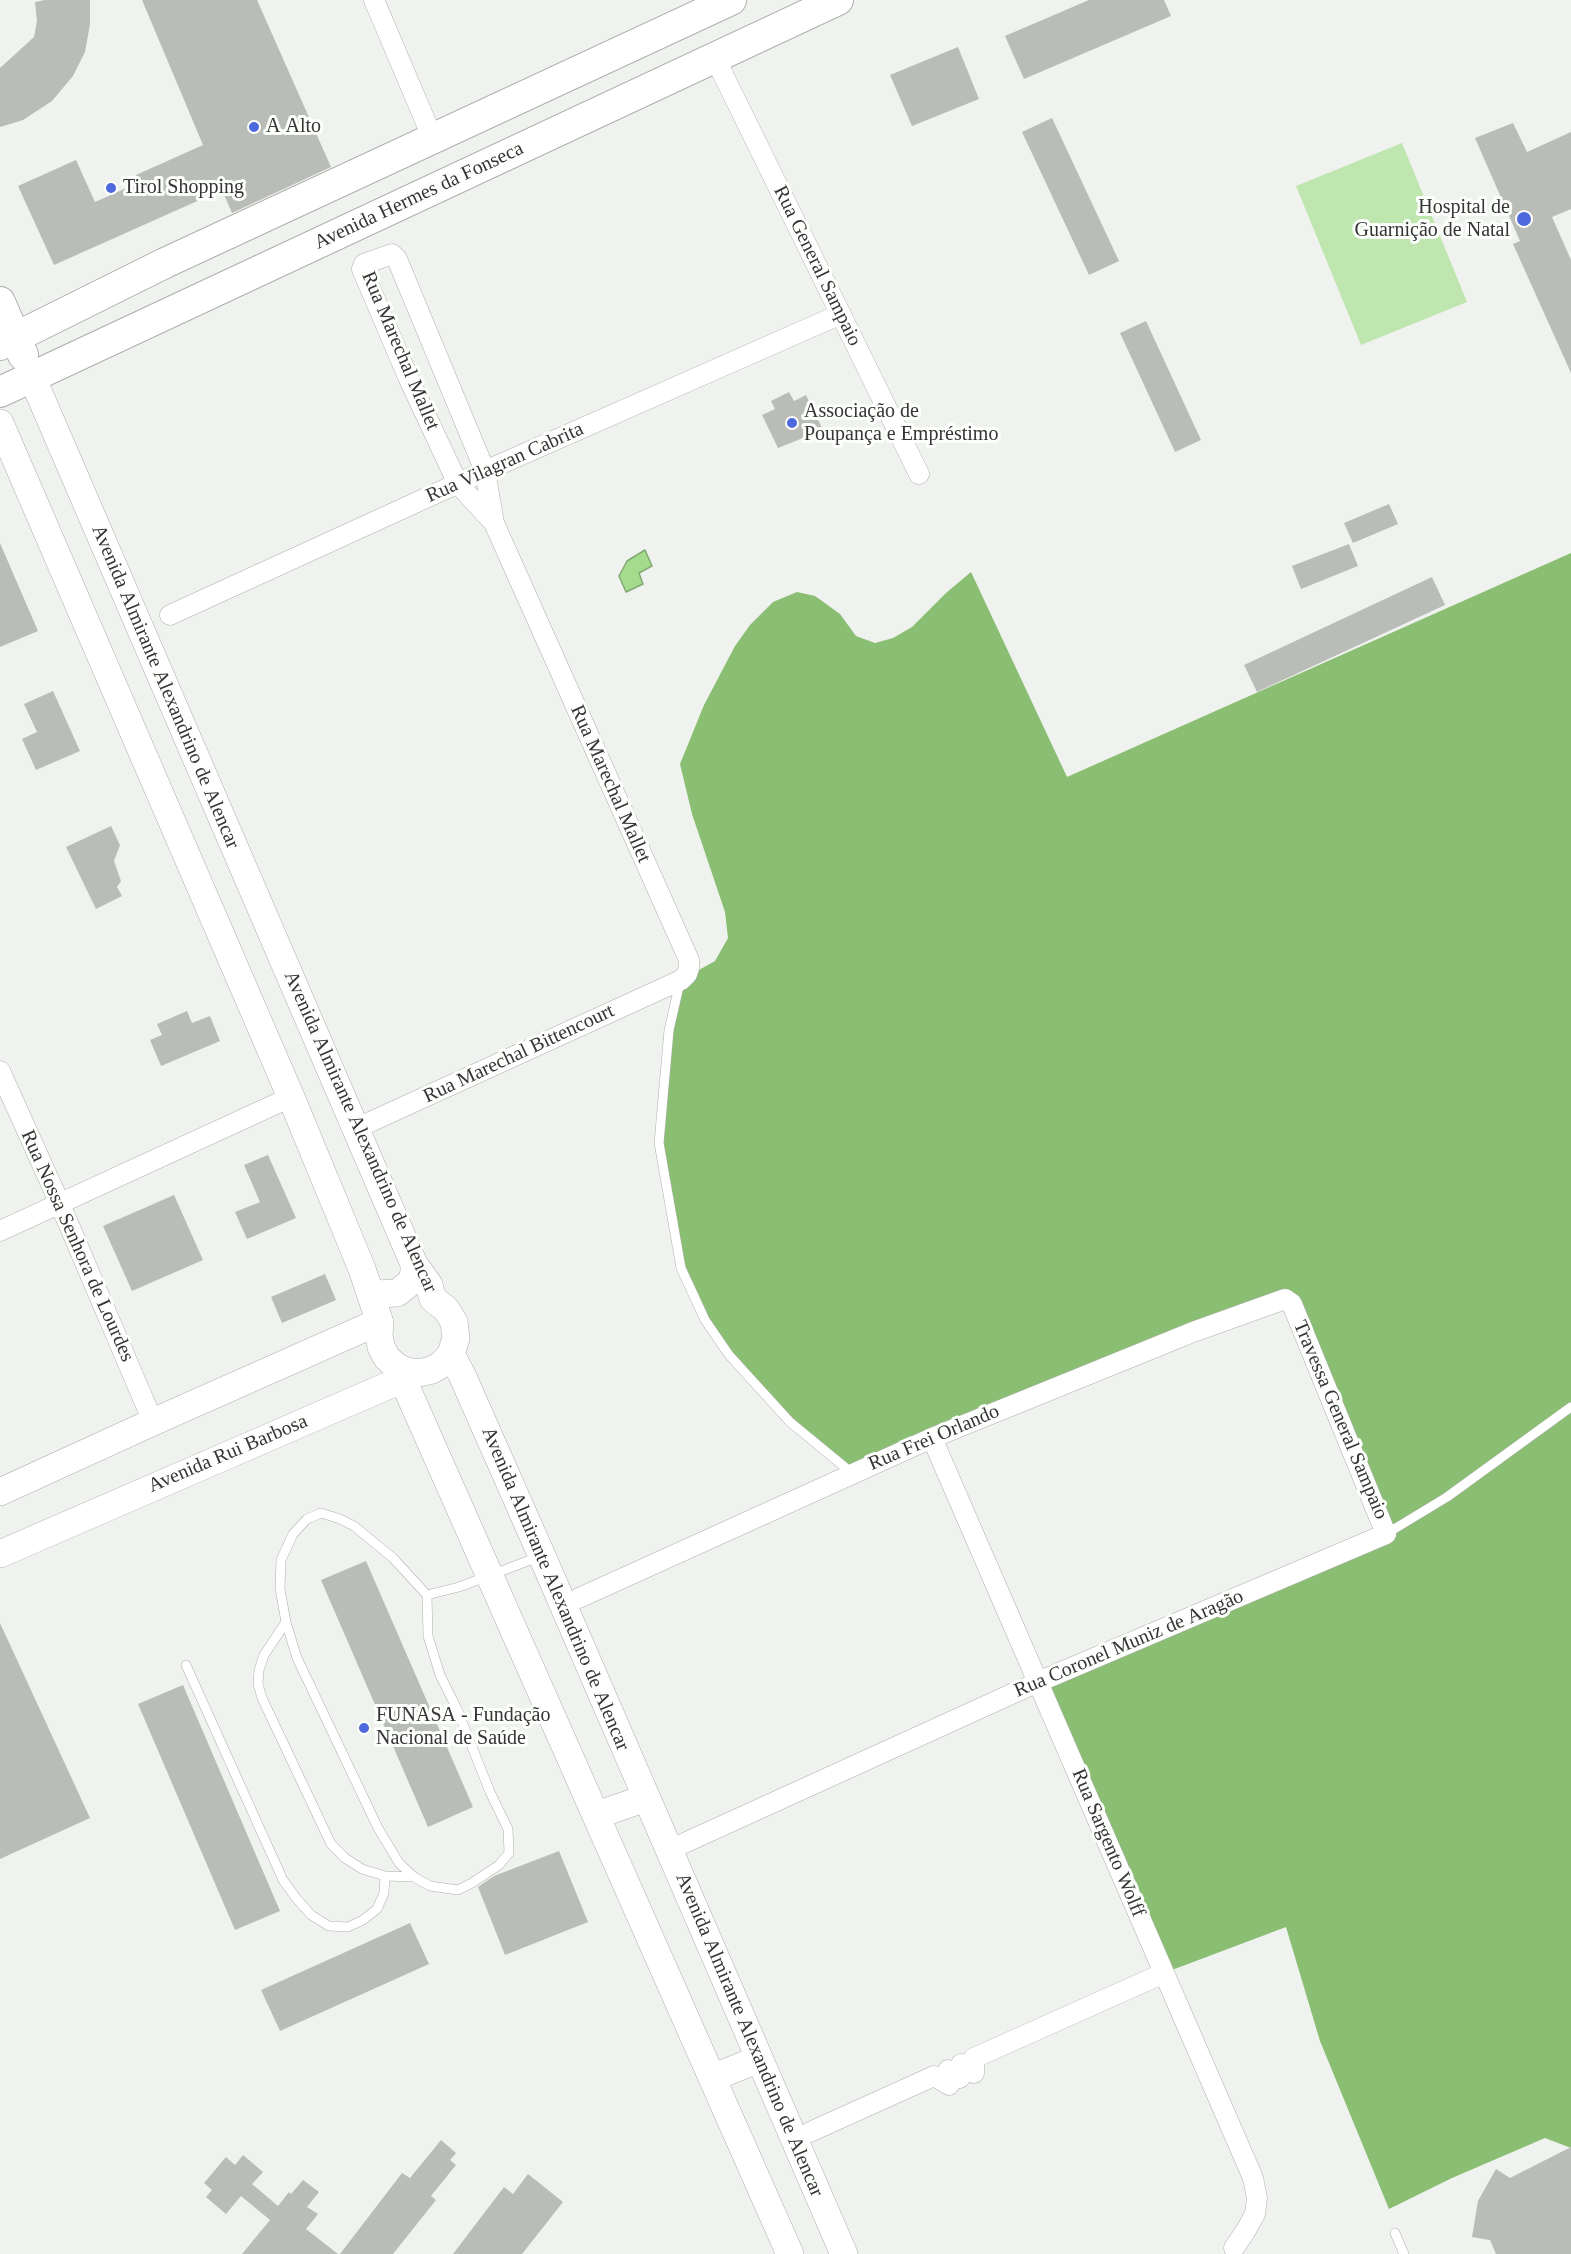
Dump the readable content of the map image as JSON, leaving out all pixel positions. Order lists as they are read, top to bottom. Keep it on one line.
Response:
{"streets":{"main road":["Avenida Hermes da Fonseca","Avenida Almirante Alexandrino de Alencar","Avenida Rui Barbosa"],"street":["Rua General Sampaio","Rua Marechal Mallet","Rua Vilagran Cabrita","Rua Marechal Bittencourt","Rua Nossa Senhora de Lourdes","Travessa General Sampaio","Rua Frei Orlando","Rua Coronel Muniz de Aragão","Rua Sargento Wolff"]},"crossings":[["Avenida Hermes da Fonseca","Rua General Sampaio"],["Avenida Hermes da Fonseca","Avenida Almirante Alexandrino de Alencar"],["Rua General Sampaio","Rua Vilagran Cabrita"],["Rua Marechal Mallet","Rua Vilagran Cabrita"],["Rua Marechal Mallet","Rua Marechal Bittencourt"],["Avenida Almirante Alexandrino de Alencar","Rua Marechal Bittencourt"],["Avenida Almirante Alexandrino de Alencar","Avenida Rui Barbosa"],["Avenida Almirante Alexandrino de Alencar","Rua Coronel Muniz de Aragão"],["Travessa General Sampaio","Rua Frei Orlando"],["Travessa General Sampaio","Rua Coronel Muniz de Aragão"],["Rua Frei Orlando","Rua Sargento Wolff"],["Rua Coronel Muniz de Aragão","Rua Sargento Wolff"]],"places":["A Alto","Tirol Shopping","Hospital de Guarnição de Natal","Associação de Poupança e Empréstimo","FUNASA - Fundação Nacional de Saúde"]}
